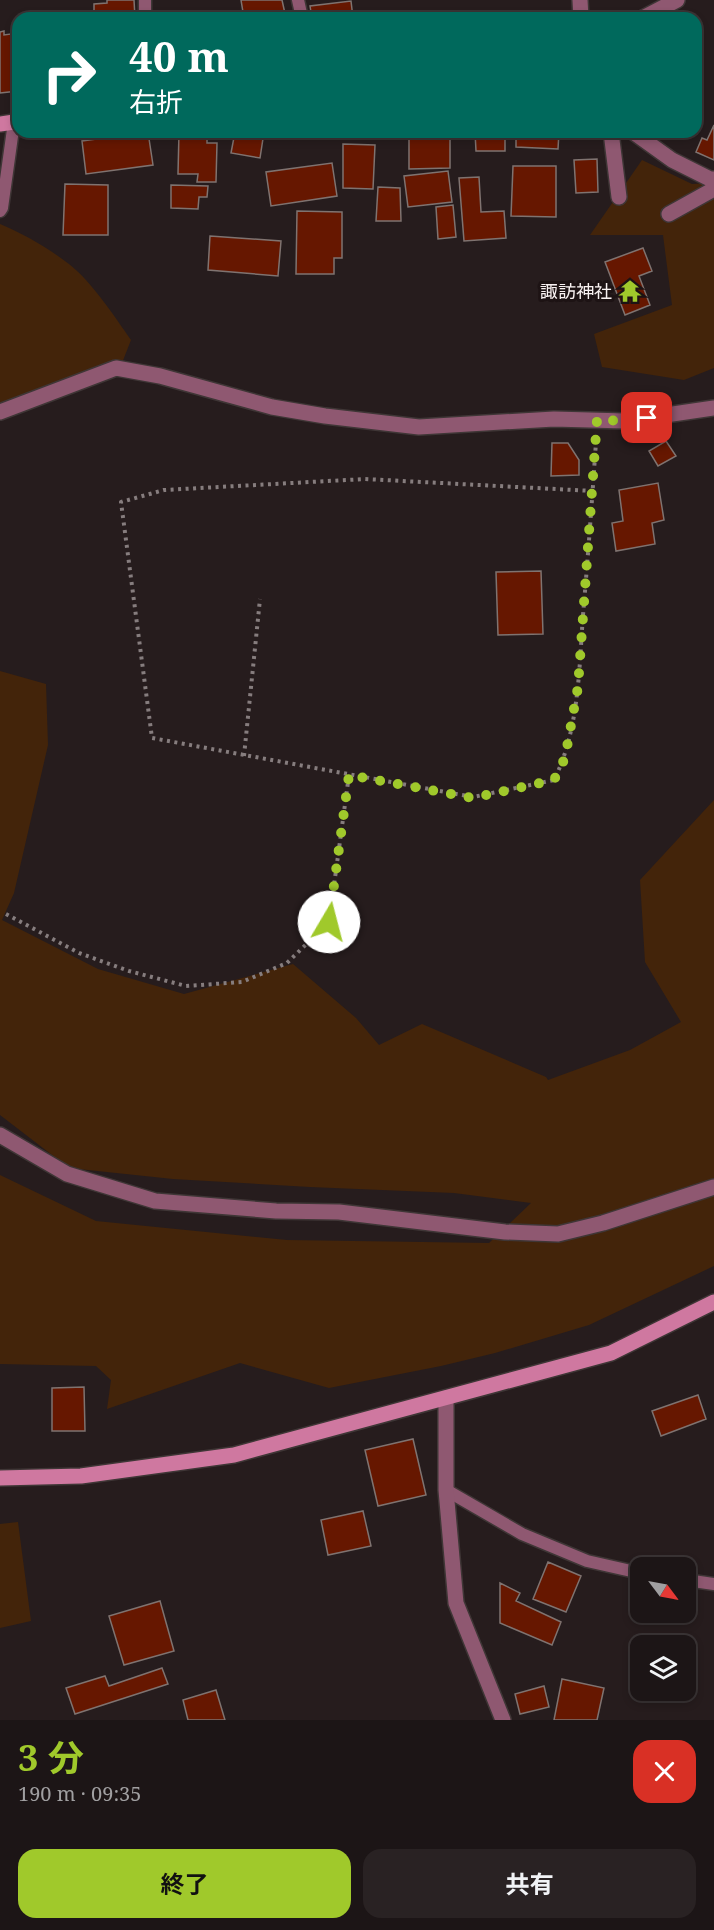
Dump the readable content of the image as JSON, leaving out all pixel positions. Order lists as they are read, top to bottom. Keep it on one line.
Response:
{"places":{"temple":["諏訪神社"]},"north":"bottom right","page":{"turn":["40 m","右折"],"heading":["3 分","190 m · 09:35"],"buttons":["終了","共有"]}}
